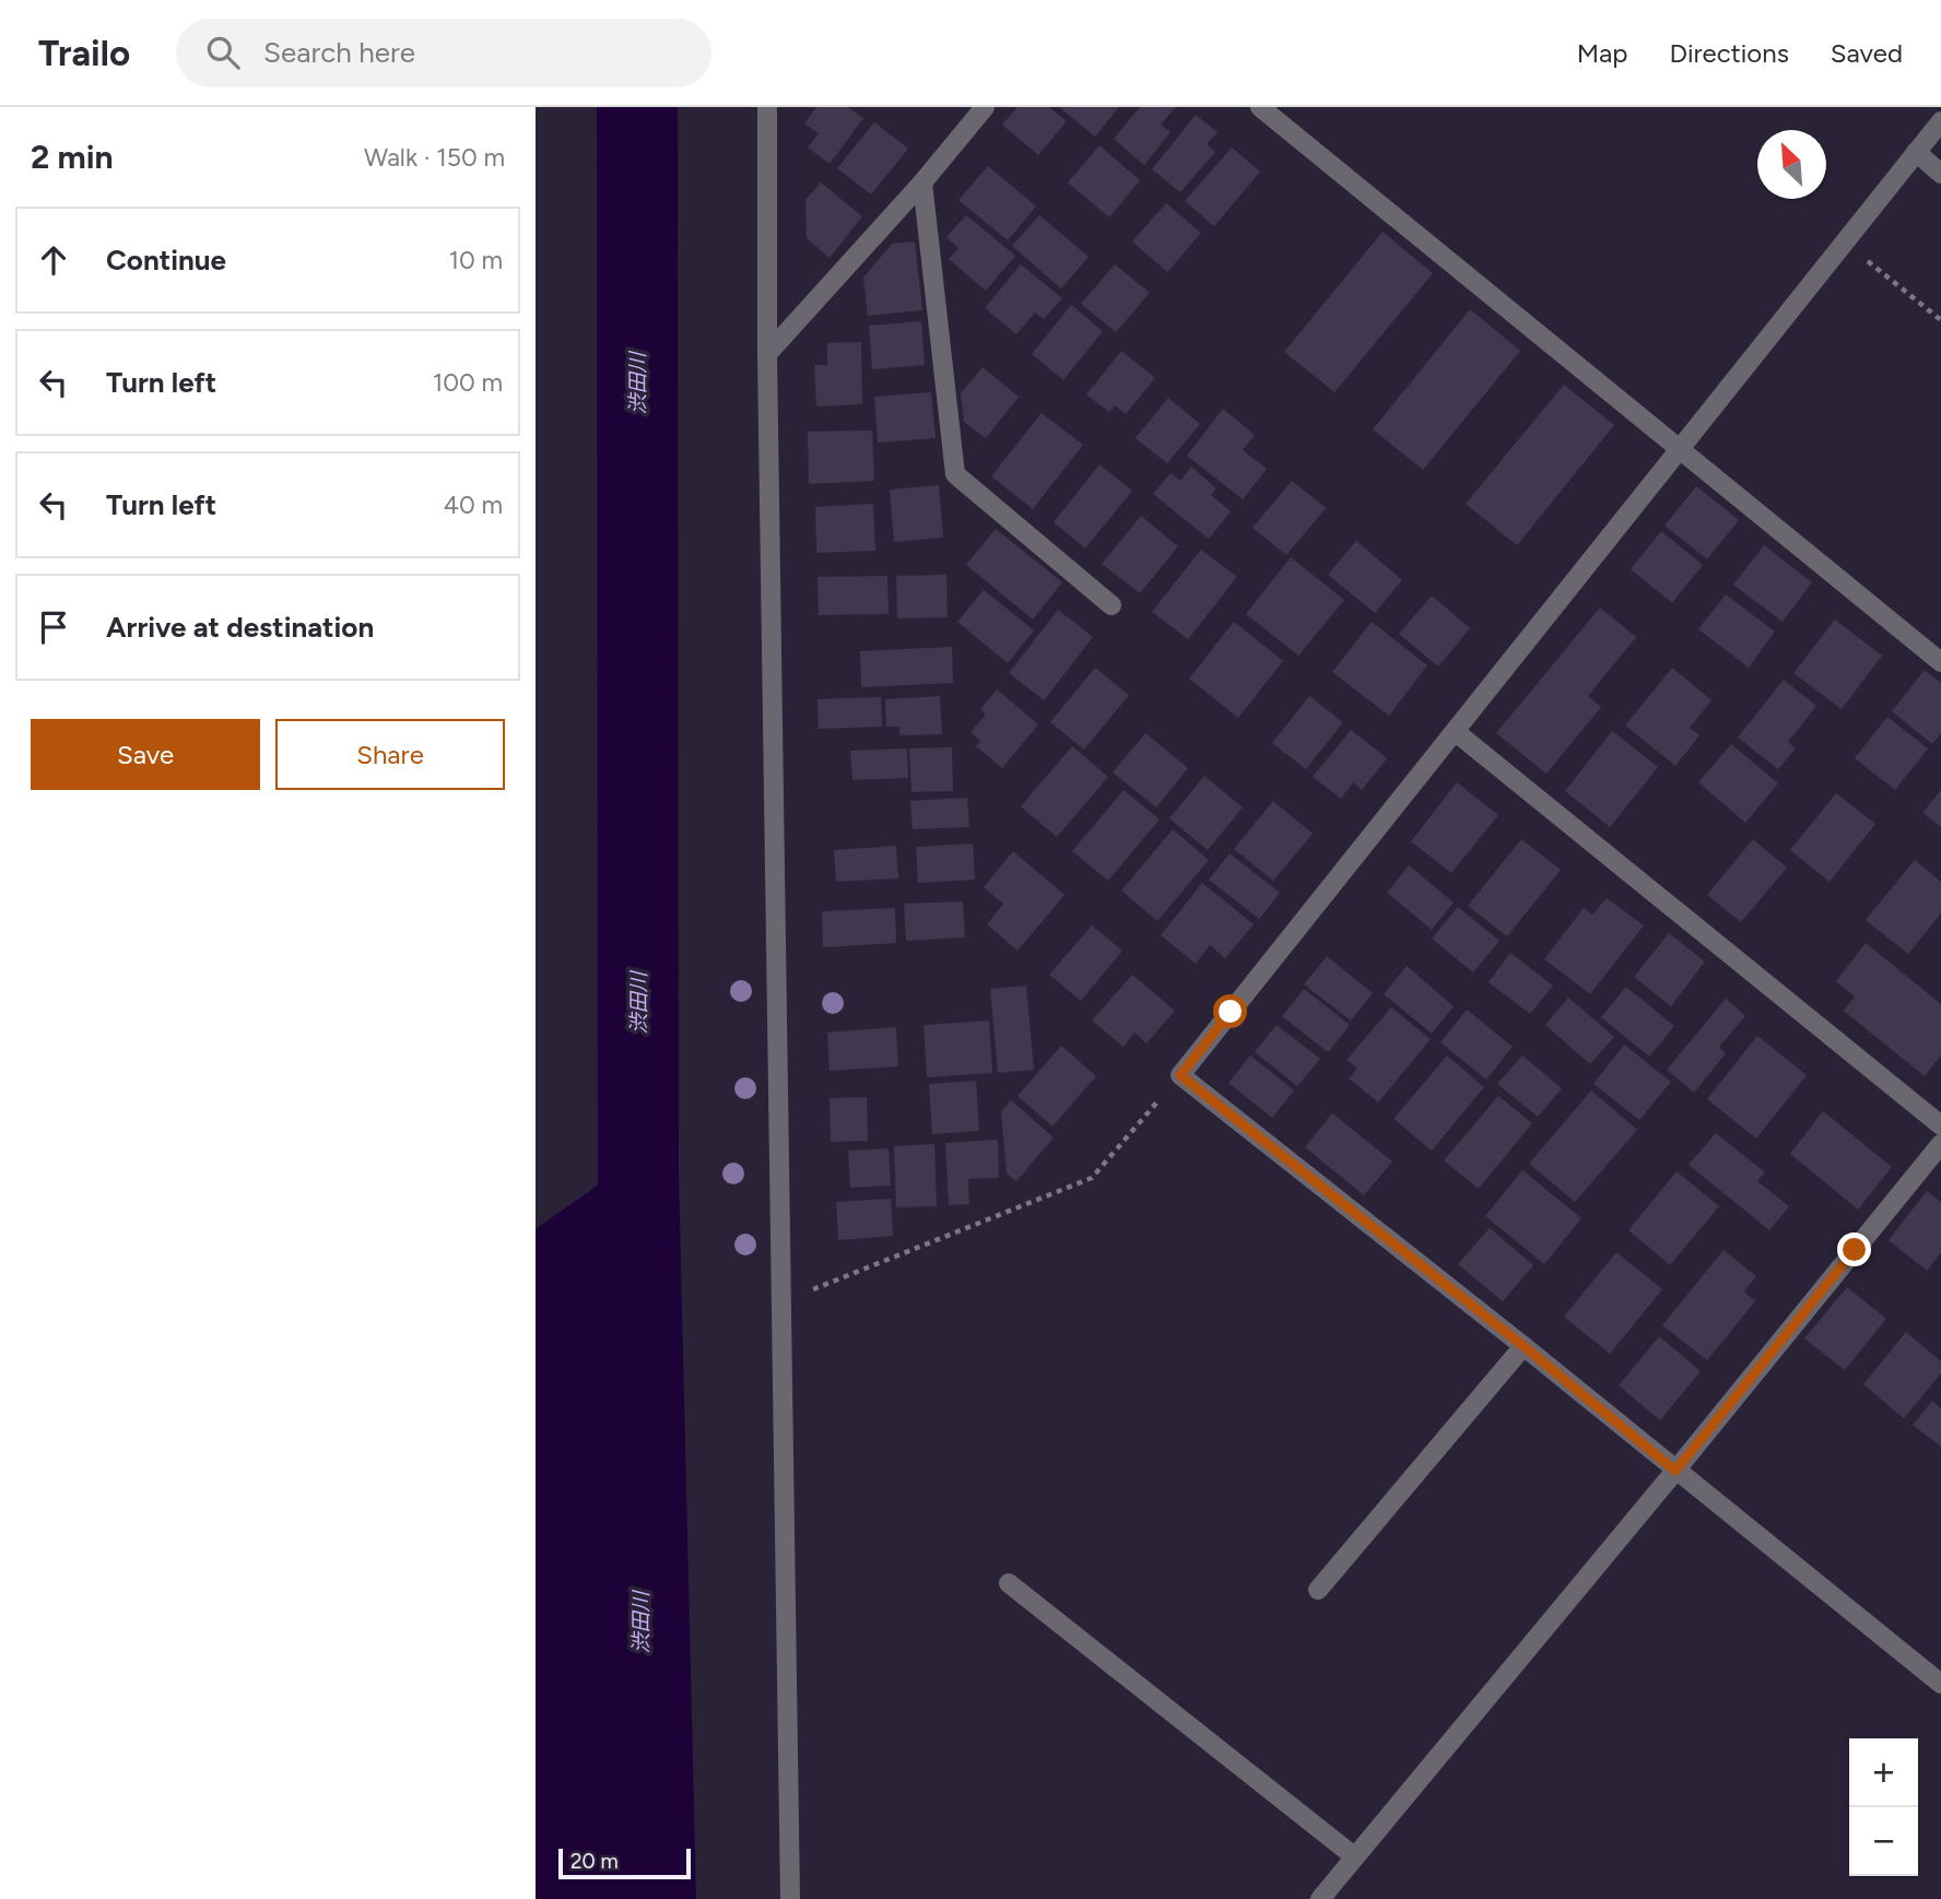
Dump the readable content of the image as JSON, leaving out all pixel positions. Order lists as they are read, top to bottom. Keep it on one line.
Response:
{"water":["渋田川"],"scale_bar":"20 m","north":"top left","page":{"header":"Trailo","search":"Search here","nav":["Map","Directions","Saved"],"heading":["2 min","Walk · 150 m"],"list":[["Continue","10 m"],["Turn left","100 m"],["Turn left","40 m"],"Arrive at destination"],"buttons":["Save","Share"],"map_buttons":["+","−"],"scale":"20 m"}}
